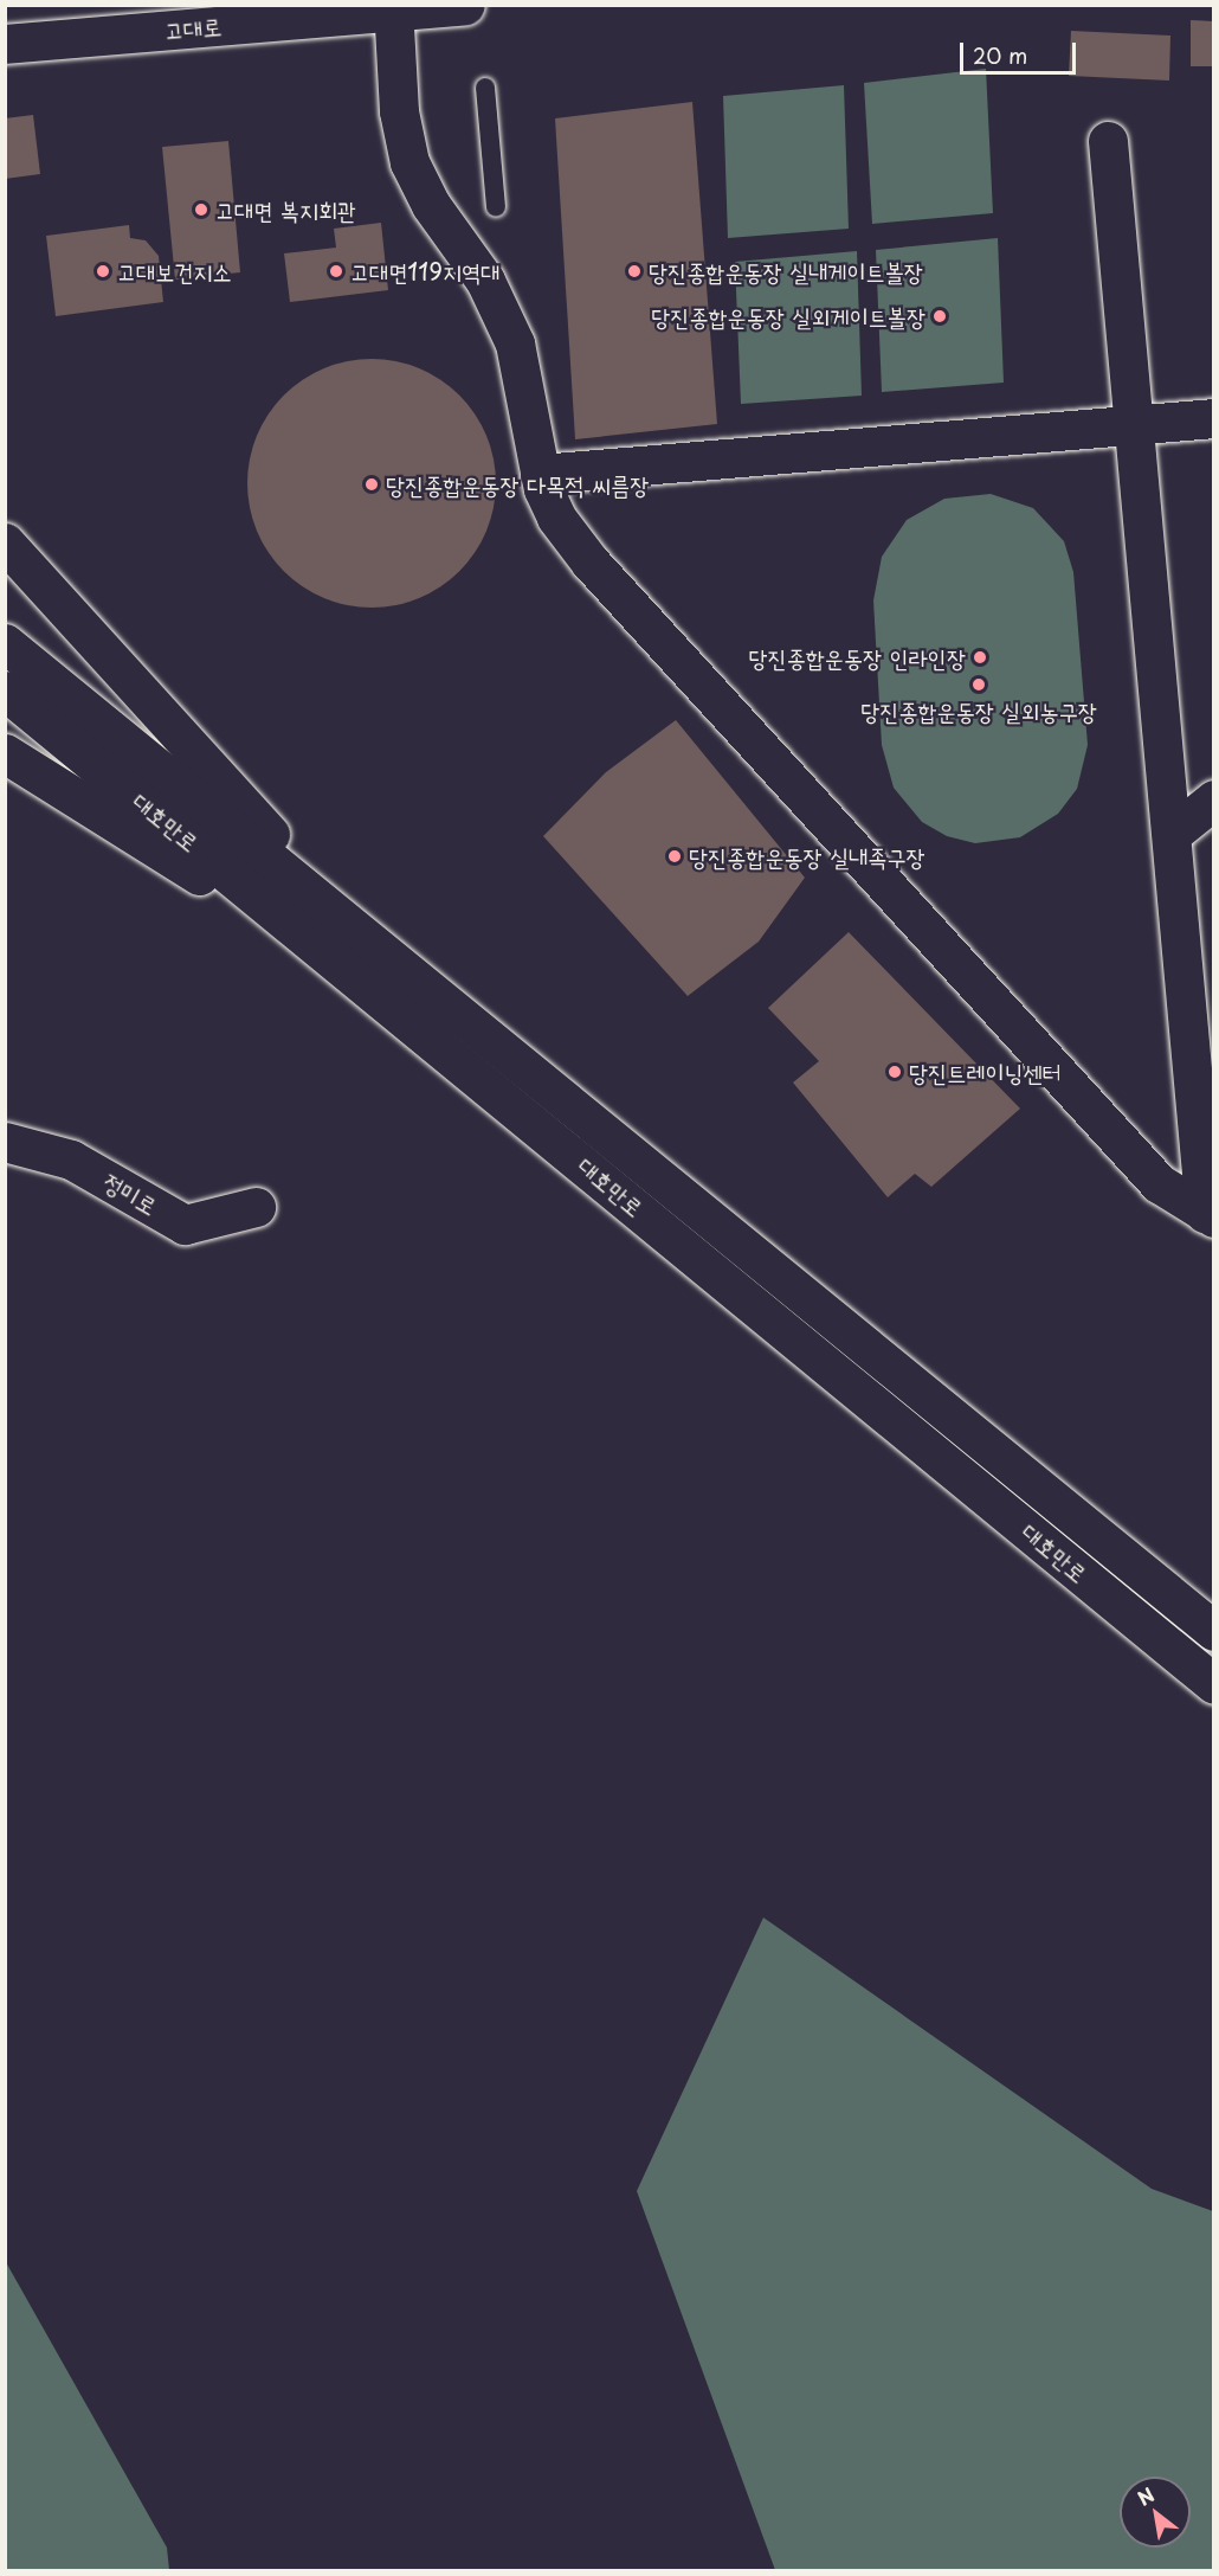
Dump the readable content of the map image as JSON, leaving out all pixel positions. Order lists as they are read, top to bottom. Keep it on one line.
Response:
{"streets":{"street":["고대로","대호만로","정미로"]},"places":["고대면 복지회관","고대보건지소","고대면119지역대","당진종합운동장 실내게이트볼장","당진종합운동장 실외게이트볼장","당진종합운동장 다목적 씨름장","당진종합운동장 인라인장","당진종합운동장 실외농구장","당진종합운동장 실내족구장","당진트레이닝센터"],"scale_bar":"20 m","north":"top left"}
